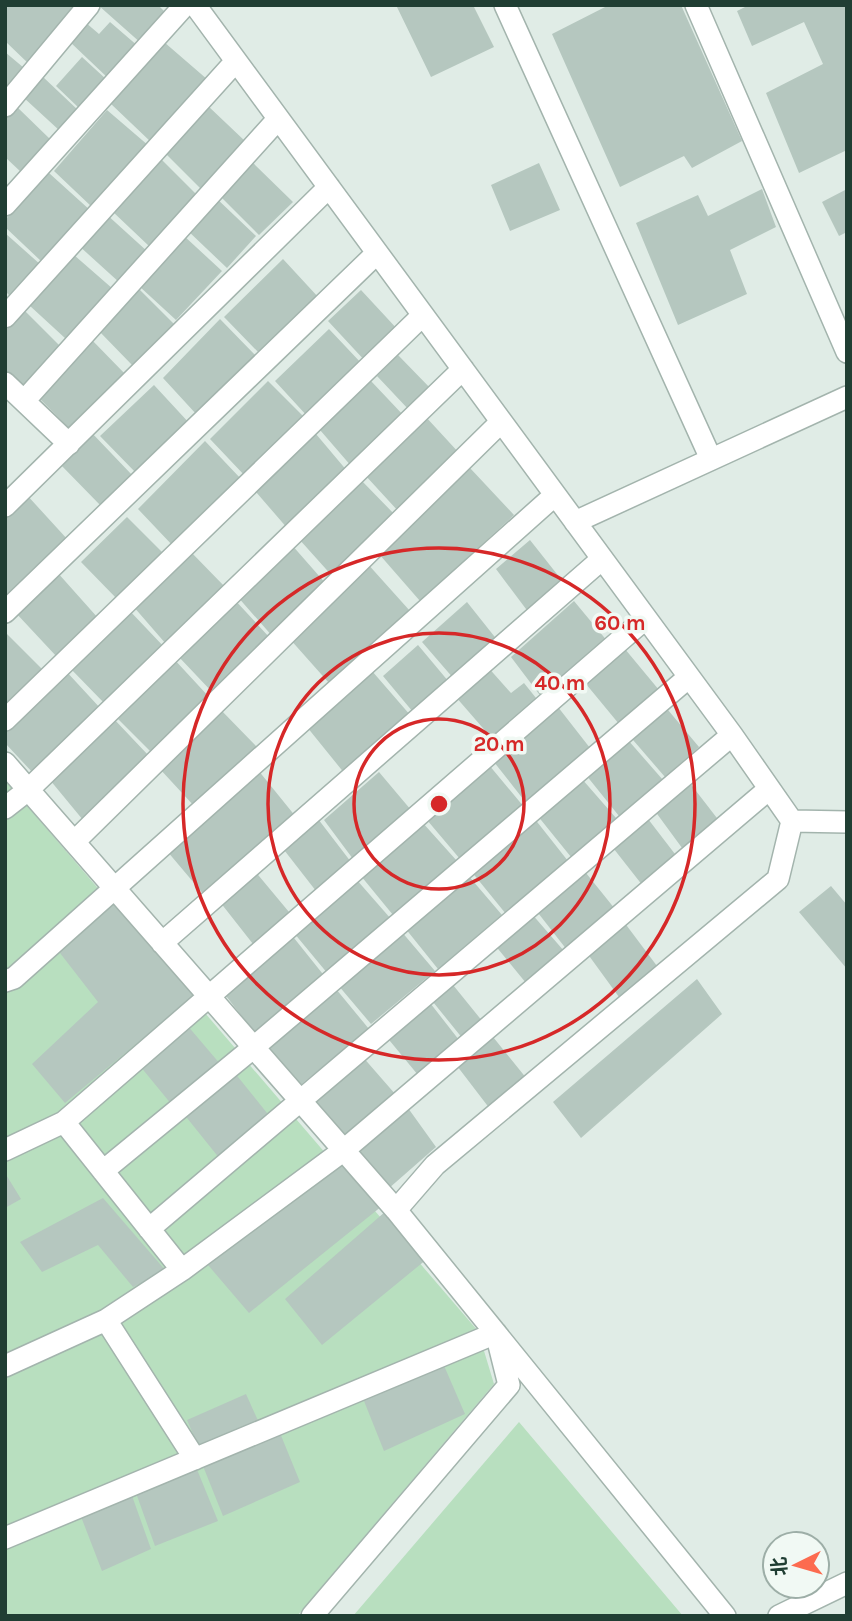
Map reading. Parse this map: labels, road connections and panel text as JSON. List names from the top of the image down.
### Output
{
  "north": "left",
  "rings": ["60 m", "40 m", "20 m"]
}
